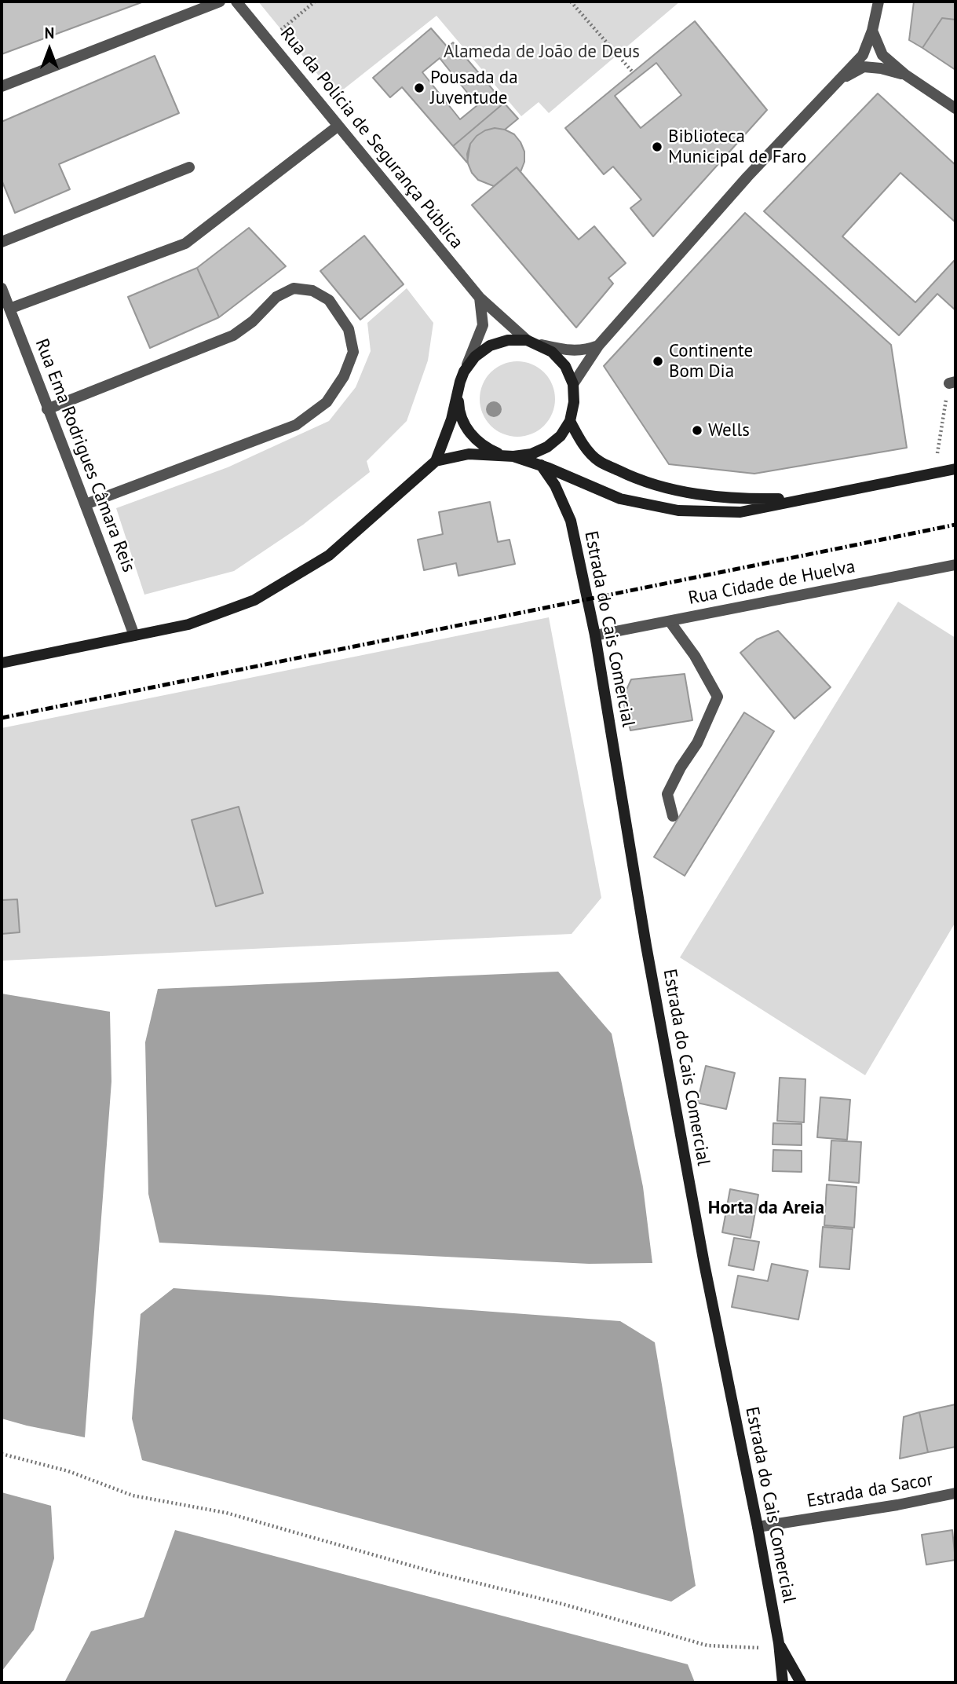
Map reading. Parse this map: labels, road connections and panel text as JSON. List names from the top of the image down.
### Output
{
  "streets": {
    "street": [
      "Rua da Polícia de Segurança Pública",
      "Rua Ema Rodrigues Câmara Reis",
      "Rua Cidade de Huelva",
      "Estrada do Cais Comercial",
      "Estrada da Sacor"
    ]
  },
  "crossings": [
    ["Rua Cidade de Huelva", "Estrada do Cais Comercial"],
    ["Estrada do Cais Comercial", "Estrada da Sacor"]
  ],
  "districts": ["Horta da Areia"],
  "parks": ["Alameda de João de Deus"],
  "places": [
    "Pousada da Juventude",
    "Biblioteca Municipal de Faro",
    "Continente Bom Dia",
    "Wells"
  ],
  "north": "top"
}
